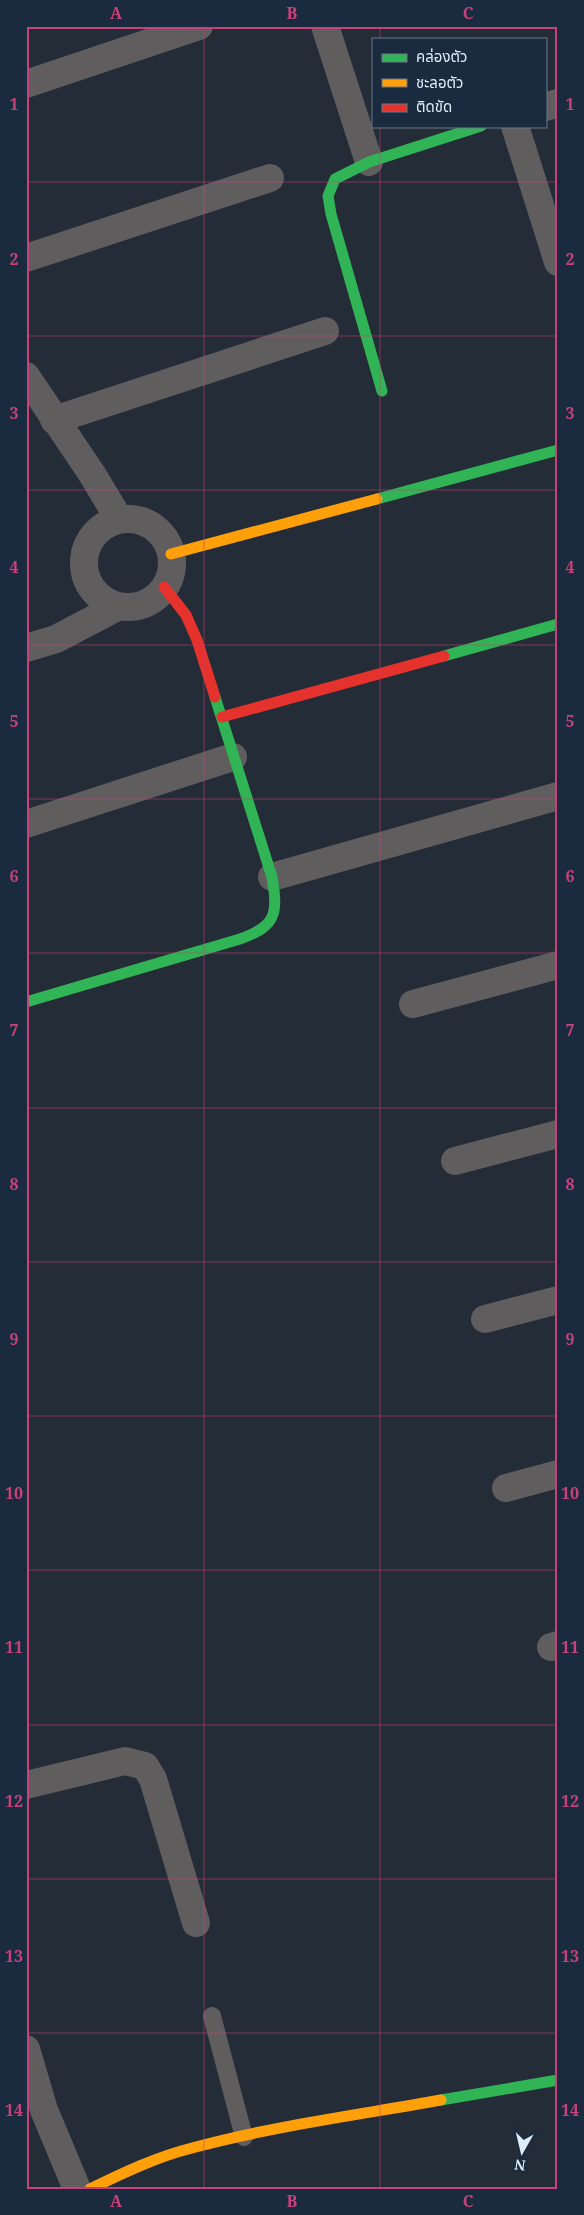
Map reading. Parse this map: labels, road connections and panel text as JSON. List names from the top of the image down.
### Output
{
  "legend": ["คล่องตัว", "ชะลอตัว", "ติดขัด"],
  "north": "bottom",
  "grid": {
    "columns": ["A", "B", "C"],
    "rows": [
      "1",
      "2",
      "3",
      "4",
      "5",
      "6",
      "7",
      "8",
      "9",
      "10",
      "11",
      "12",
      "13",
      "14"
    ]
  }
}
